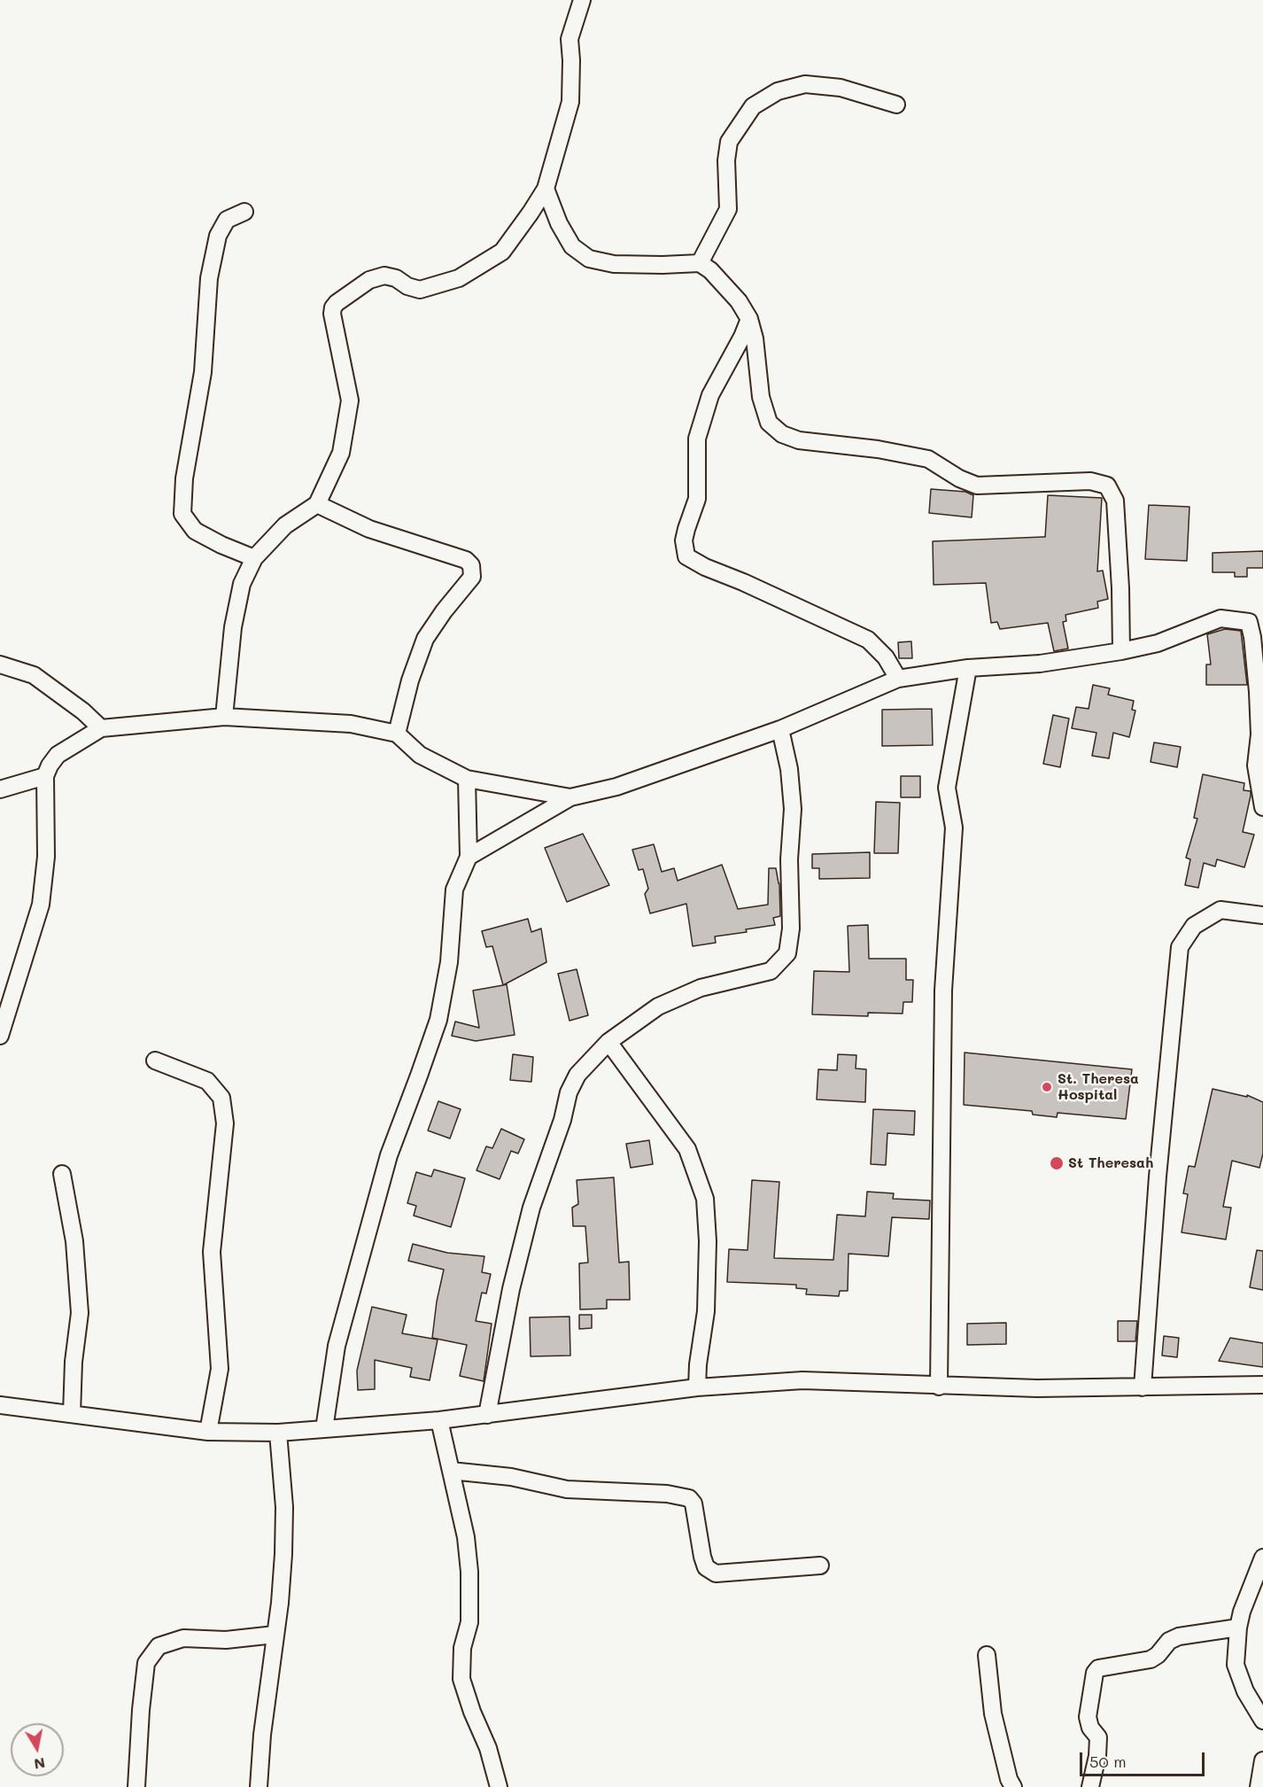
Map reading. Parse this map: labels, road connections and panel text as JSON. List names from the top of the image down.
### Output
{
  "places": ["St. Theresa Hospital", "St Theresah"],
  "scale_bar": "50 m",
  "north": "bottom"
}
